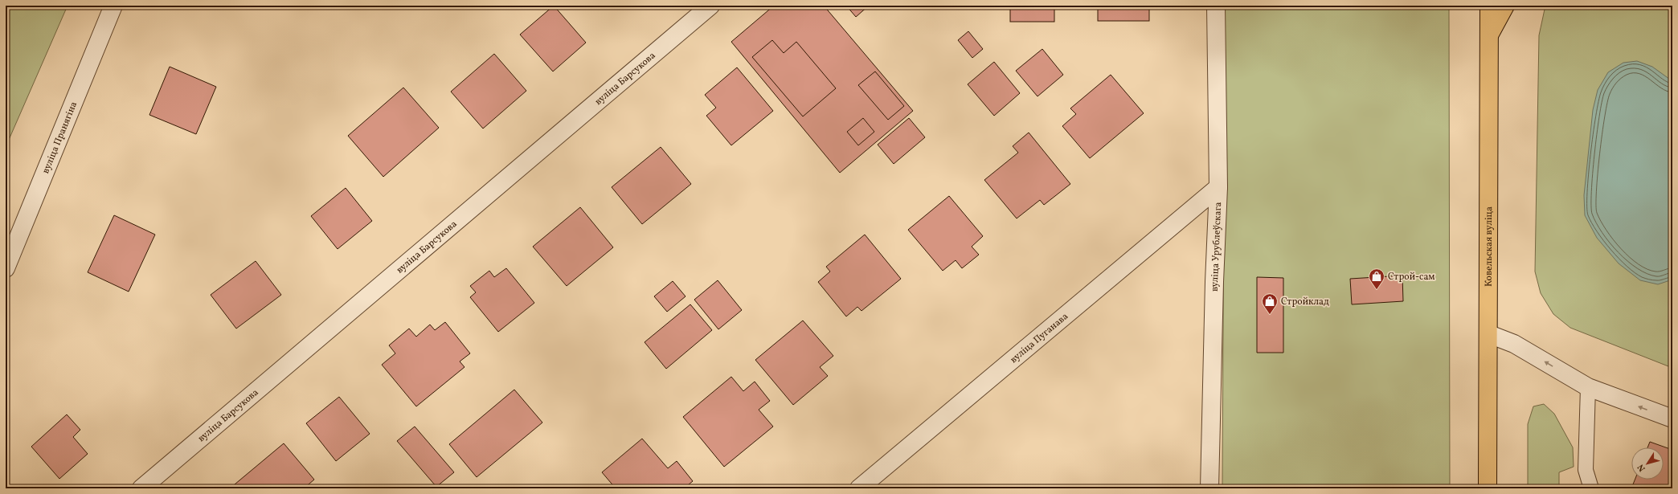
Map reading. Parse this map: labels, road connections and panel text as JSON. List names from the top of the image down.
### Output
{
  "streets": {
    "highway": ["Ковельская вуліца"],
    "street": [
      "вуліца Барсукова",
      "вуліца Пранягіна",
      "вуліца Урублеўскага",
      "вуліца Пуганава"
    ]
  },
  "crossings": [
    ["вуліца Урублеўскага", "вуліца Пуганава"]
  ],
  "places": {
    "shop": ["Строй-сам", "Стройклад"]
  },
  "north": "bottom left"
}
